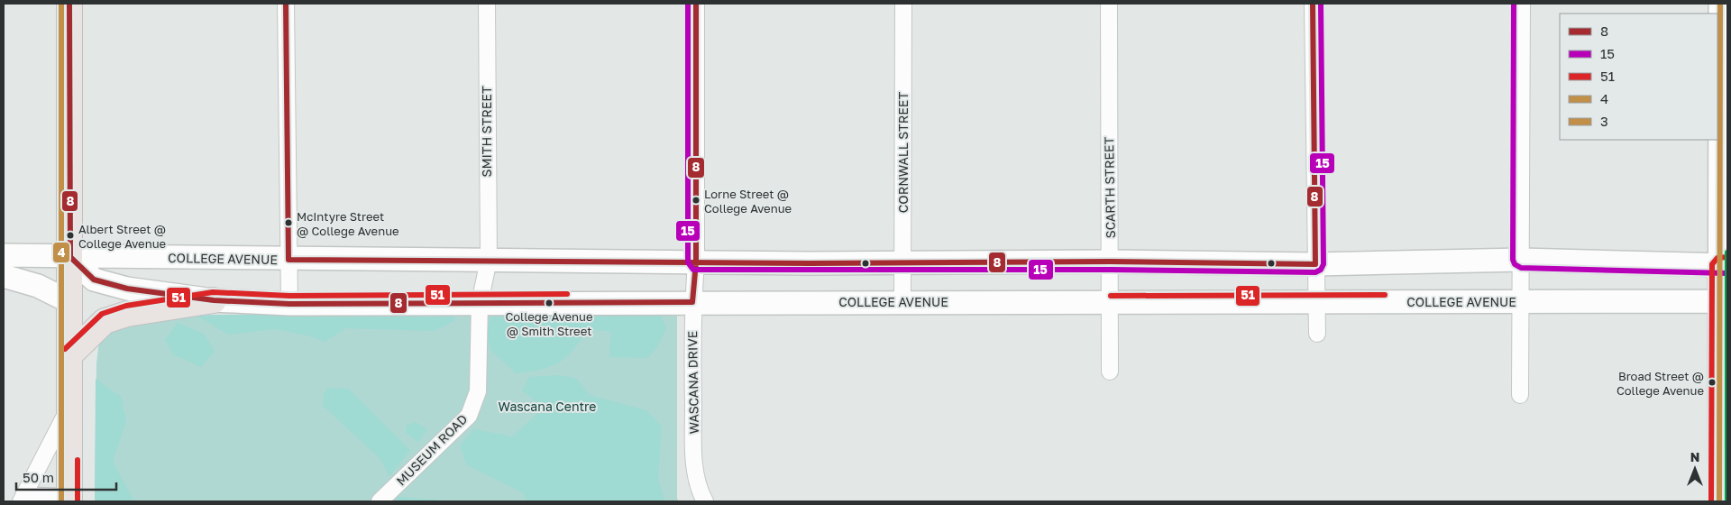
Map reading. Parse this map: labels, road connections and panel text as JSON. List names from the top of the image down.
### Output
{
  "streets": {
    "main road": ["COLLEGE AVENUE"],
    "street": [
      "SMITH STREET",
      "CORNWALL STREET",
      "SCARTH STREET",
      "WASCANA DRIVE",
      "MUSEUM ROAD"
    ]
  },
  "crossings": [
    ["SMITH STREET", "COLLEGE AVENUE"],
    ["SMITH STREET", "MUSEUM ROAD"],
    ["CORNWALL STREET", "COLLEGE AVENUE"],
    ["SCARTH STREET", "COLLEGE AVENUE"],
    ["COLLEGE AVENUE", "WASCANA DRIVE"],
    ["COLLEGE AVENUE", "MUSEUM ROAD"]
  ],
  "parks": ["Wascana Centre"],
  "places": [
    "Lorne Street @ College Avenue",
    "McIntyre Street @ College Avenue",
    "Albert Street @ College Avenue",
    "College Avenue @ Smith Street",
    "Broad Street @ College Avenue"
  ],
  "lines": [
    "transit line 8",
    "transit line 15",
    "transit line 4",
    "transit line 3",
    "transit line 51"
  ],
  "legend": [
    "8",
    "15",
    "51",
    "4",
    "3"
  ],
  "scale_bar": "50 m",
  "north": "top"
}
